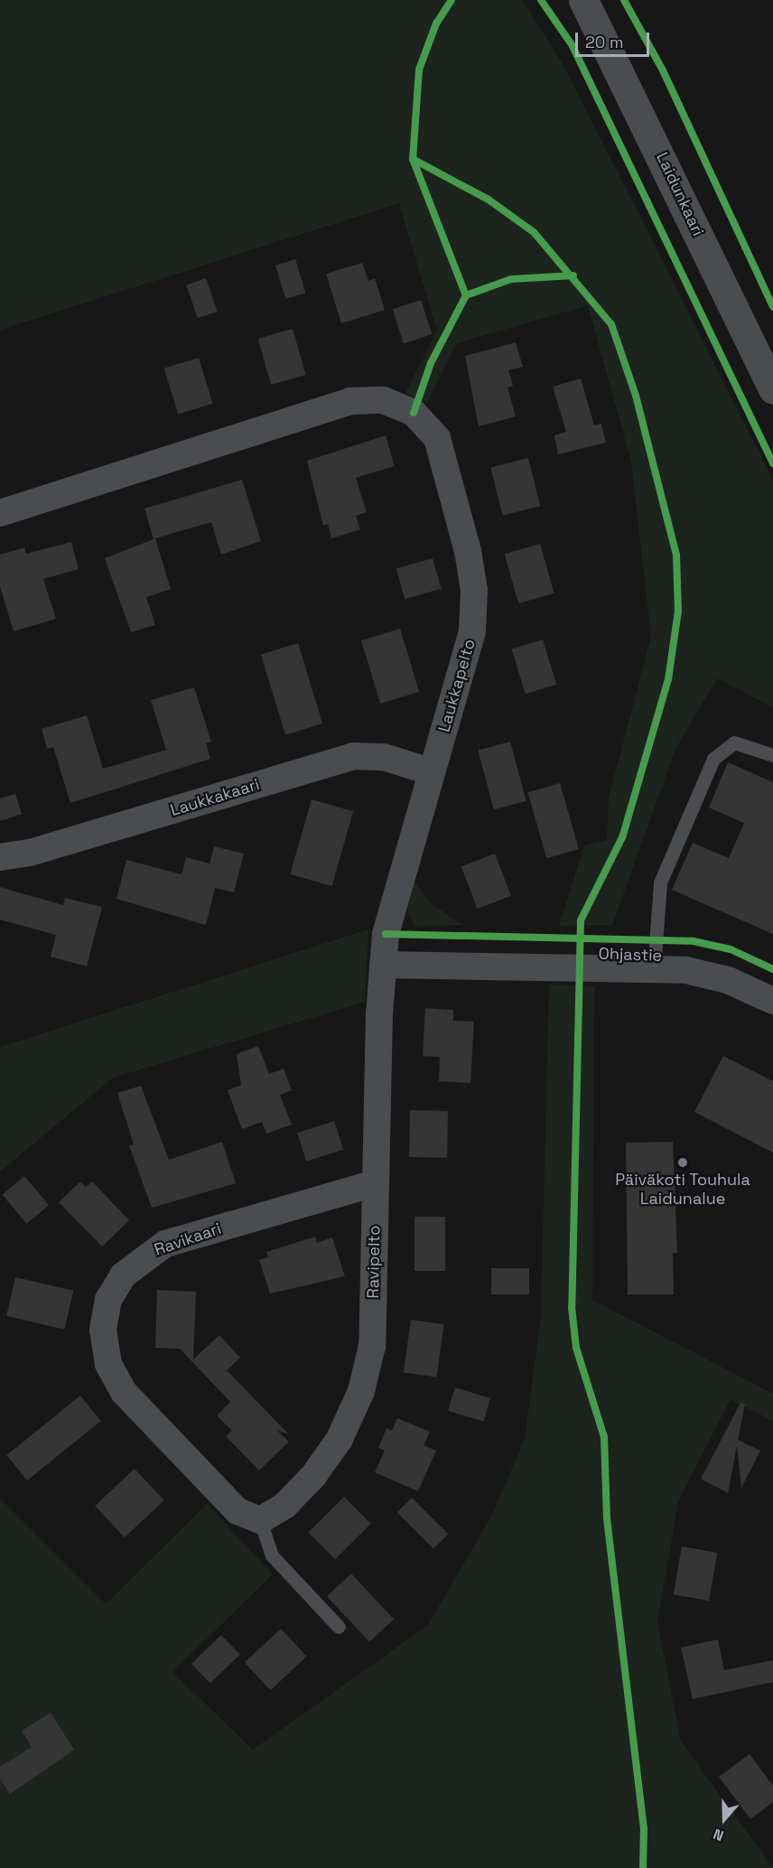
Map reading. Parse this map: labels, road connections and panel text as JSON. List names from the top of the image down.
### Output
{
  "streets": {
    "street": [
      "Laidunkaari",
      "Laukkapelto",
      "Laukkakaari",
      "Ohjastie",
      "Ravikaari",
      "Ravipelto"
    ]
  },
  "crossings": [
    ["Laukkapelto", "Laukkakaari"],
    ["Laukkapelto", "Ohjastie"],
    ["Laukkapelto", "Ravipelto"],
    ["Ohjastie", "Ravipelto"],
    ["Ravikaari", "Ravipelto"]
  ],
  "places": ["Päiväkoti Touhula Laidunalue"],
  "scale_bar": "20 m",
  "north": "bottom"
}
